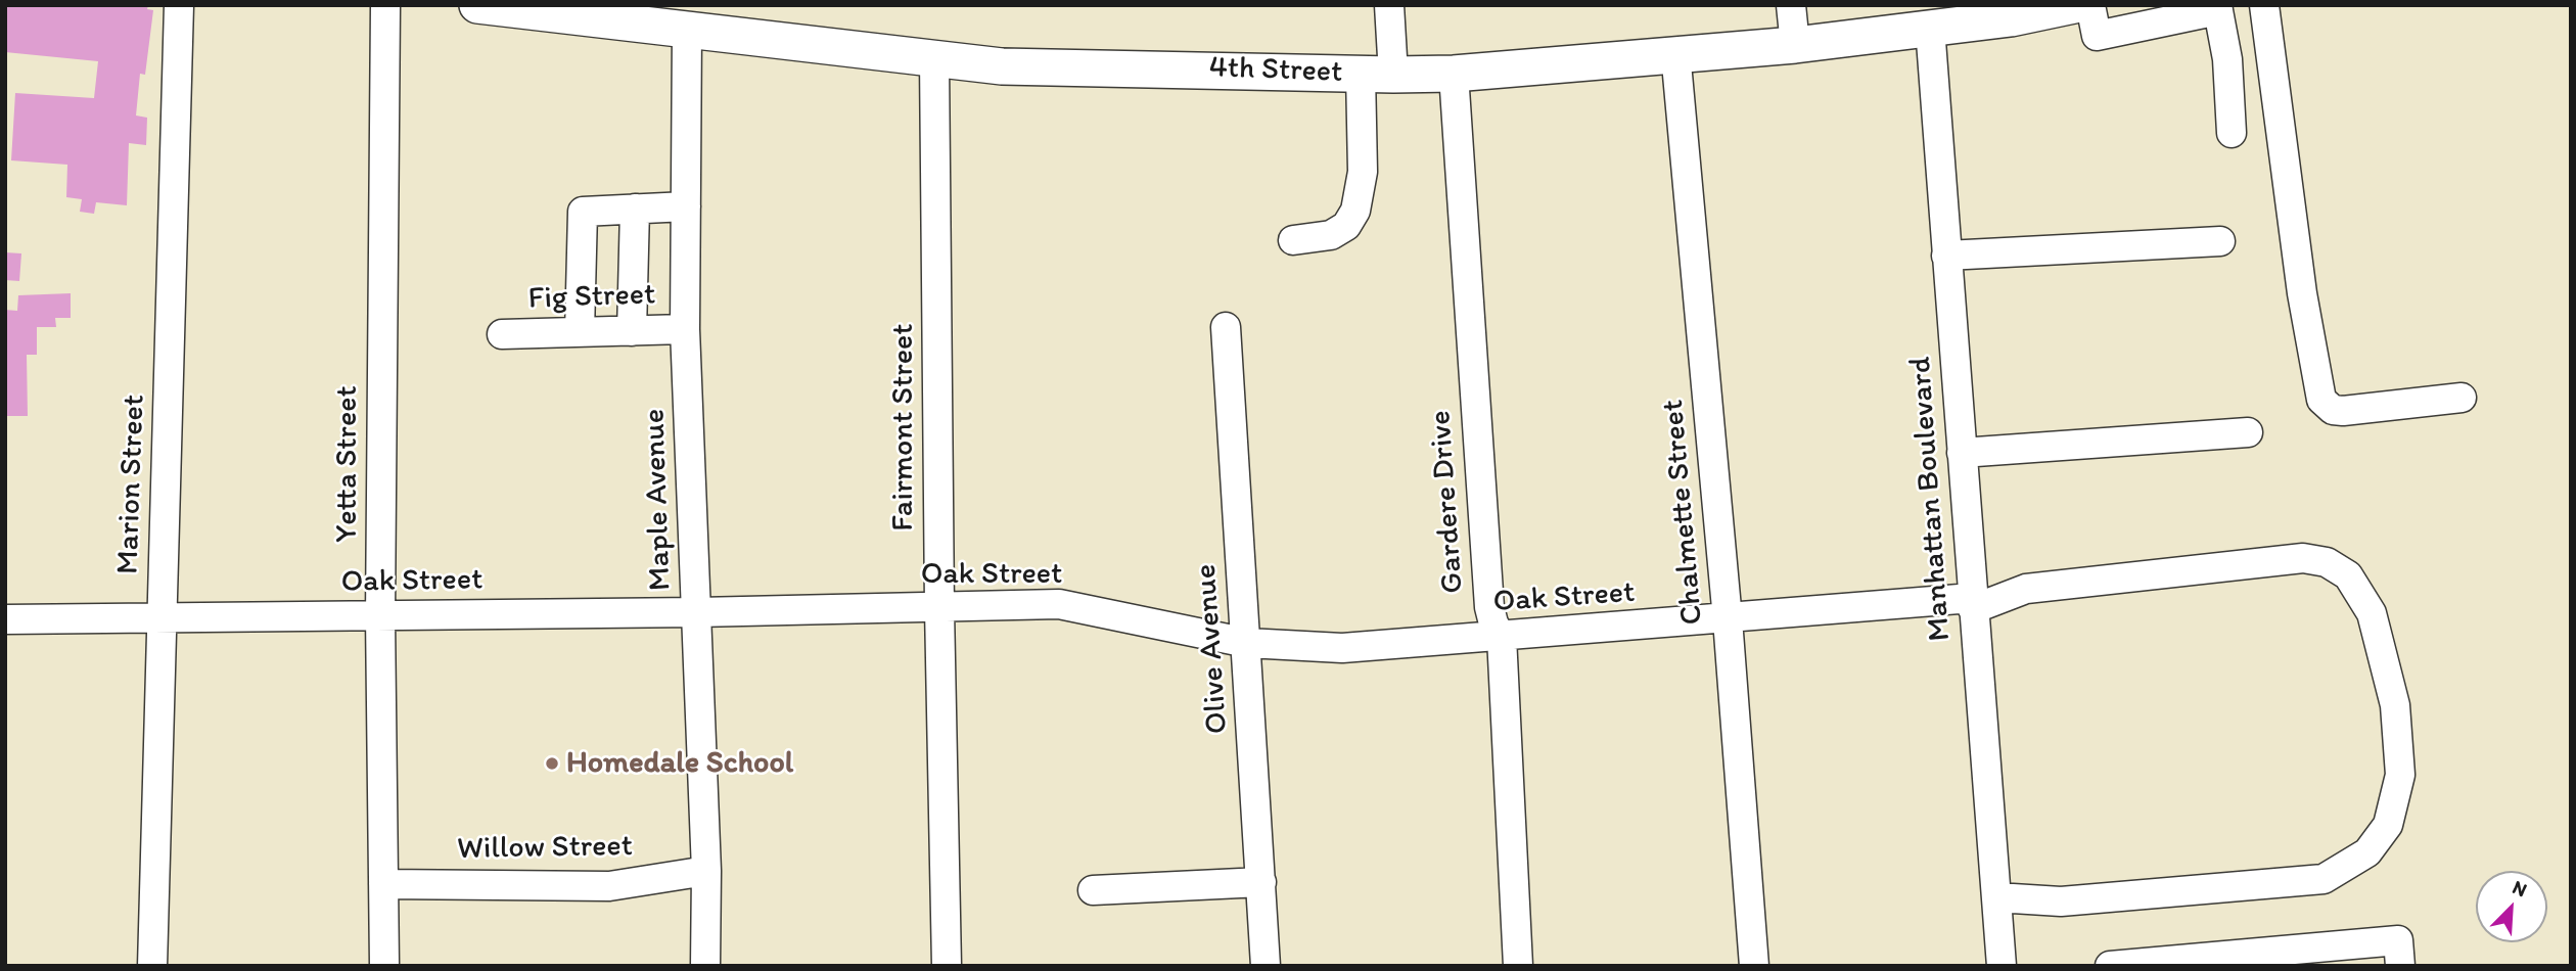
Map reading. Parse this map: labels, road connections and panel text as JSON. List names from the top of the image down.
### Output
{
  "streets": {
    "main road": ["4th Street"],
    "street": [
      "Fig Street",
      "Fairmont Street",
      "Yetta Street",
      "Marion Street",
      "Manhattan Boulevard",
      "Maple Avenue",
      "Gardere Drive",
      "Chalmette Street",
      "Oak Street",
      "Olive Avenue",
      "Willow Street"
    ]
  },
  "crossings": [
    ["4th Street", "Fairmont Street"],
    ["4th Street", "Manhattan Boulevard"],
    ["4th Street", "Maple Avenue"],
    ["4th Street", "Gardere Drive"],
    ["4th Street", "Chalmette Street"],
    ["Fig Street", "Maple Avenue"],
    ["Fairmont Street", "Oak Street"],
    ["Yetta Street", "Oak Street"],
    ["Yetta Street", "Willow Street"],
    ["Marion Street", "Oak Street"],
    ["Manhattan Boulevard", "Oak Street"],
    ["Maple Avenue", "Oak Street"],
    ["Maple Avenue", "Willow Street"],
    ["Gardere Drive", "Oak Street"],
    ["Chalmette Street", "Oak Street"],
    ["Oak Street", "Olive Avenue"]
  ],
  "places": ["Homedale School"],
  "north": "top right"
}
